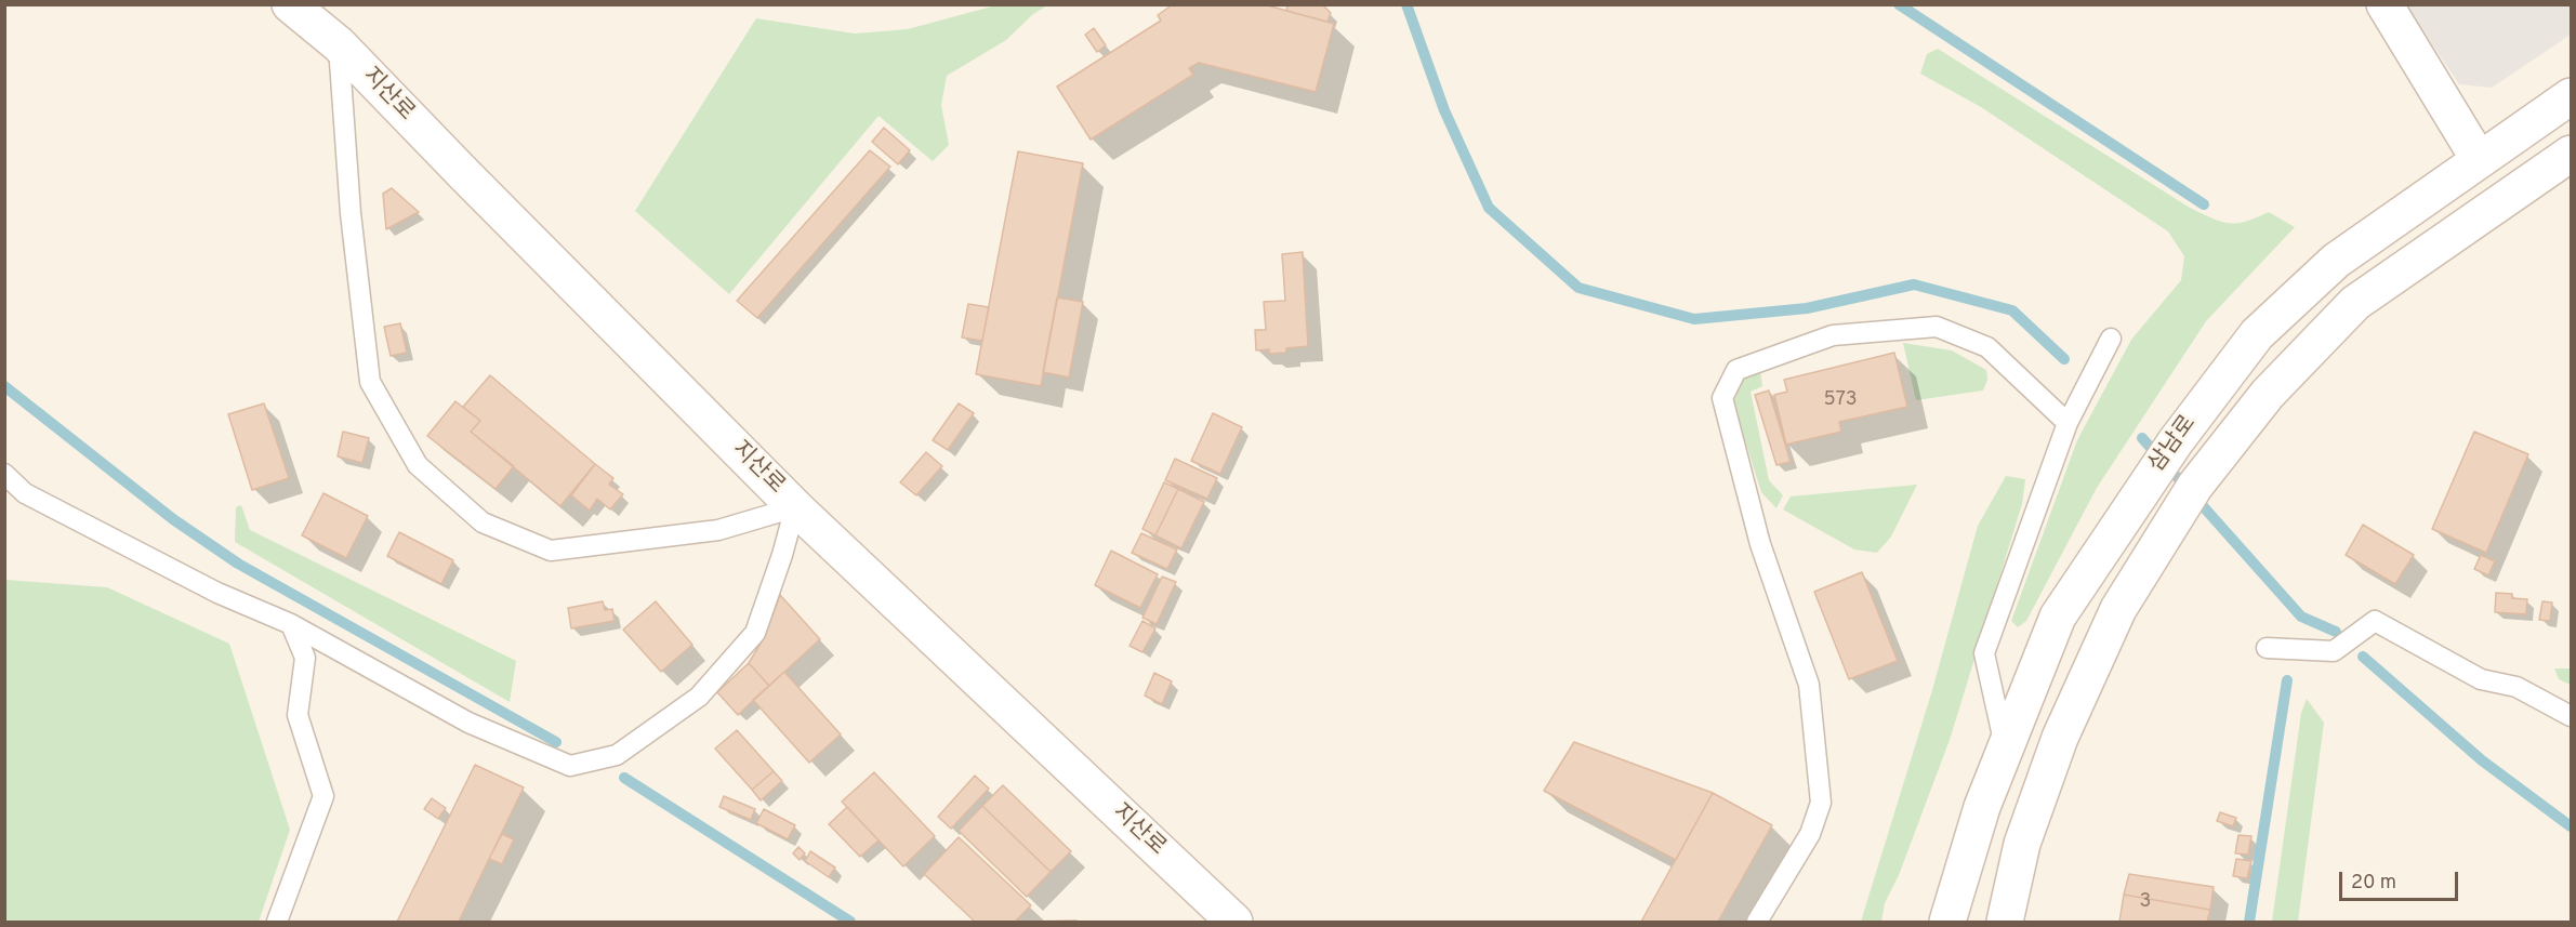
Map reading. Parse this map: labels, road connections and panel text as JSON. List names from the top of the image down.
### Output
{
  "streets": {
    "main road": ["지산로", "삼남로"]
  },
  "house_numbers": ["573", "3"],
  "scale_bar": "20 m"
}
